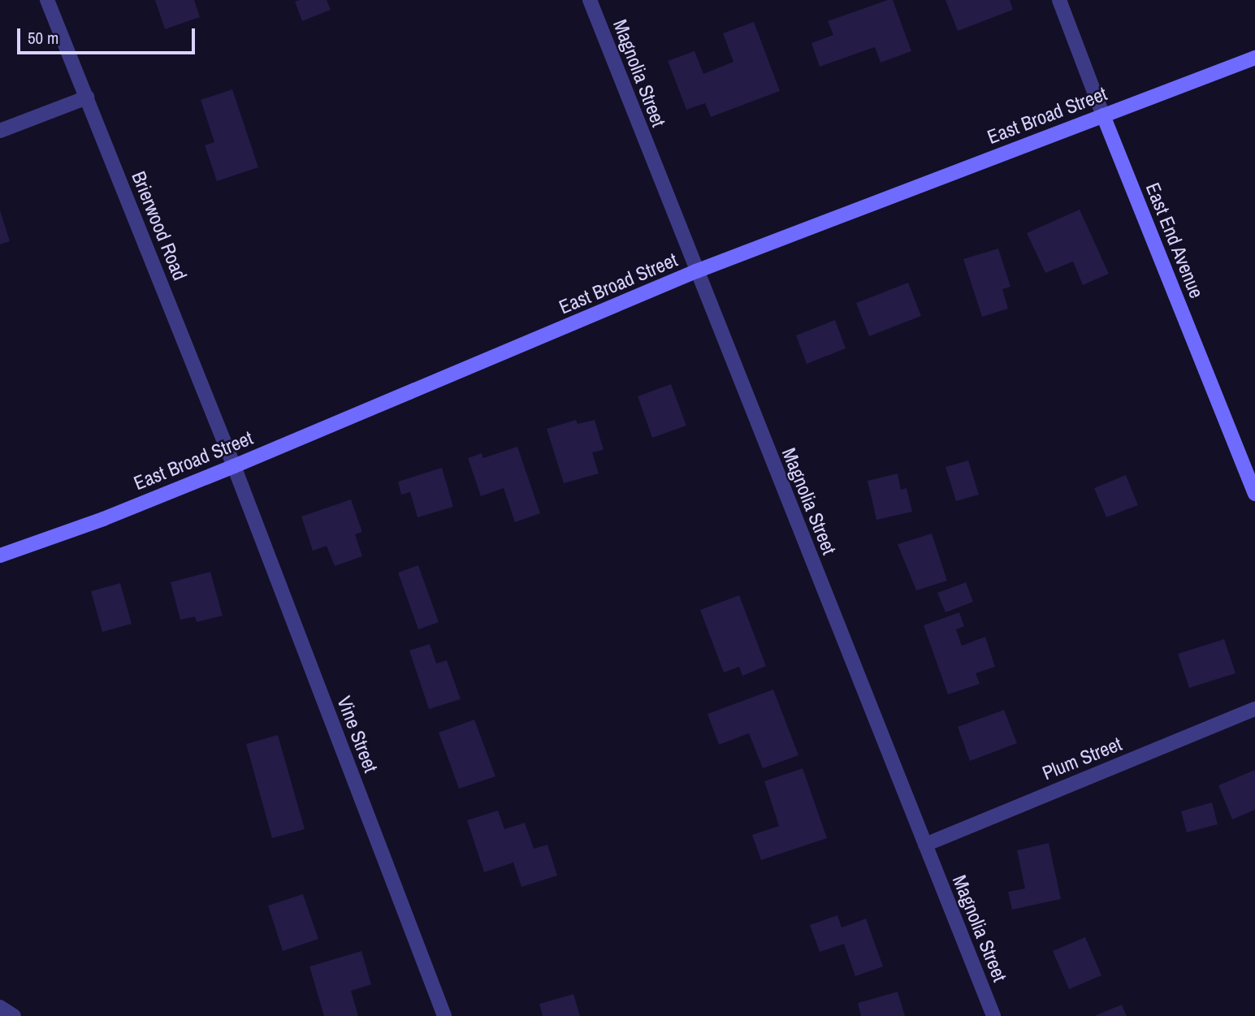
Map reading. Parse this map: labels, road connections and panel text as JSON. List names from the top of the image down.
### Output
{
  "streets": {
    "main road": ["East Broad Street", "East End Avenue"],
    "street": [
      "Magnolia Street",
      "Brierwood Road",
      "Vine Street",
      "Plum Street"
    ]
  },
  "crossings": [
    ["Magnolia Street", "East Broad Street"],
    ["Magnolia Street", "Plum Street"],
    ["East Broad Street", "Brierwood Road"],
    ["East Broad Street", "East End Avenue"],
    ["East Broad Street", "Vine Street"],
    ["Brierwood Road", "Vine Street"]
  ],
  "scale_bar": "50 m"
}
